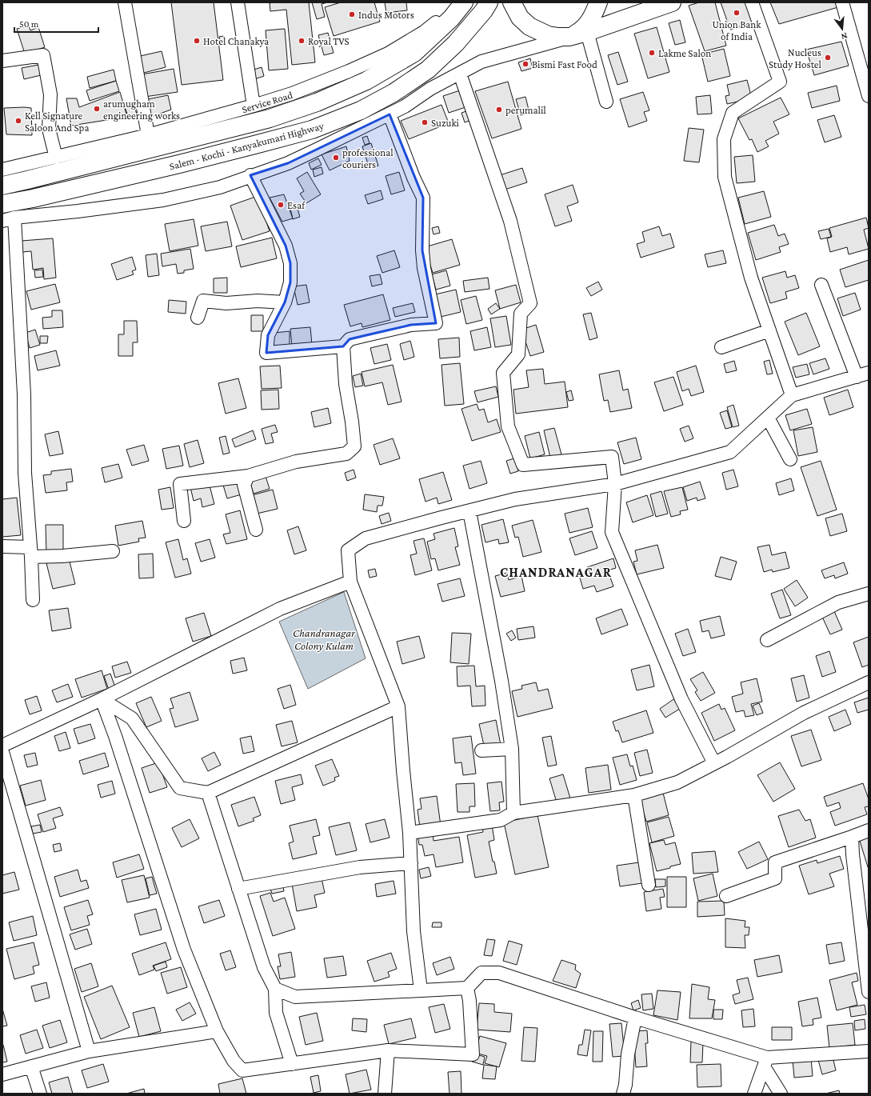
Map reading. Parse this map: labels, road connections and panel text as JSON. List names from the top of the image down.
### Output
{
  "streets": {
    "highway": ["Salem - Kochi - Kanyakumari Highway"],
    "street": ["Service Road"]
  },
  "districts": ["CHANDRANAGAR"],
  "water": ["Chandranagar Colony Kulam"],
  "places": [
    "Union Bank of India",
    "Indus Motors",
    "Hotel Chanakya",
    "Royal TVS",
    "Lakme Salon",
    "Nucleus Study Hostel",
    "Bismi Fast Food",
    "arumugham engineering works",
    "perumalil",
    "Kell Signature Saloon And Spa",
    "Suzuki",
    "professional couriers",
    "Esaf"
  ],
  "scale_bar": "50 m",
  "north": "bottom"
}
